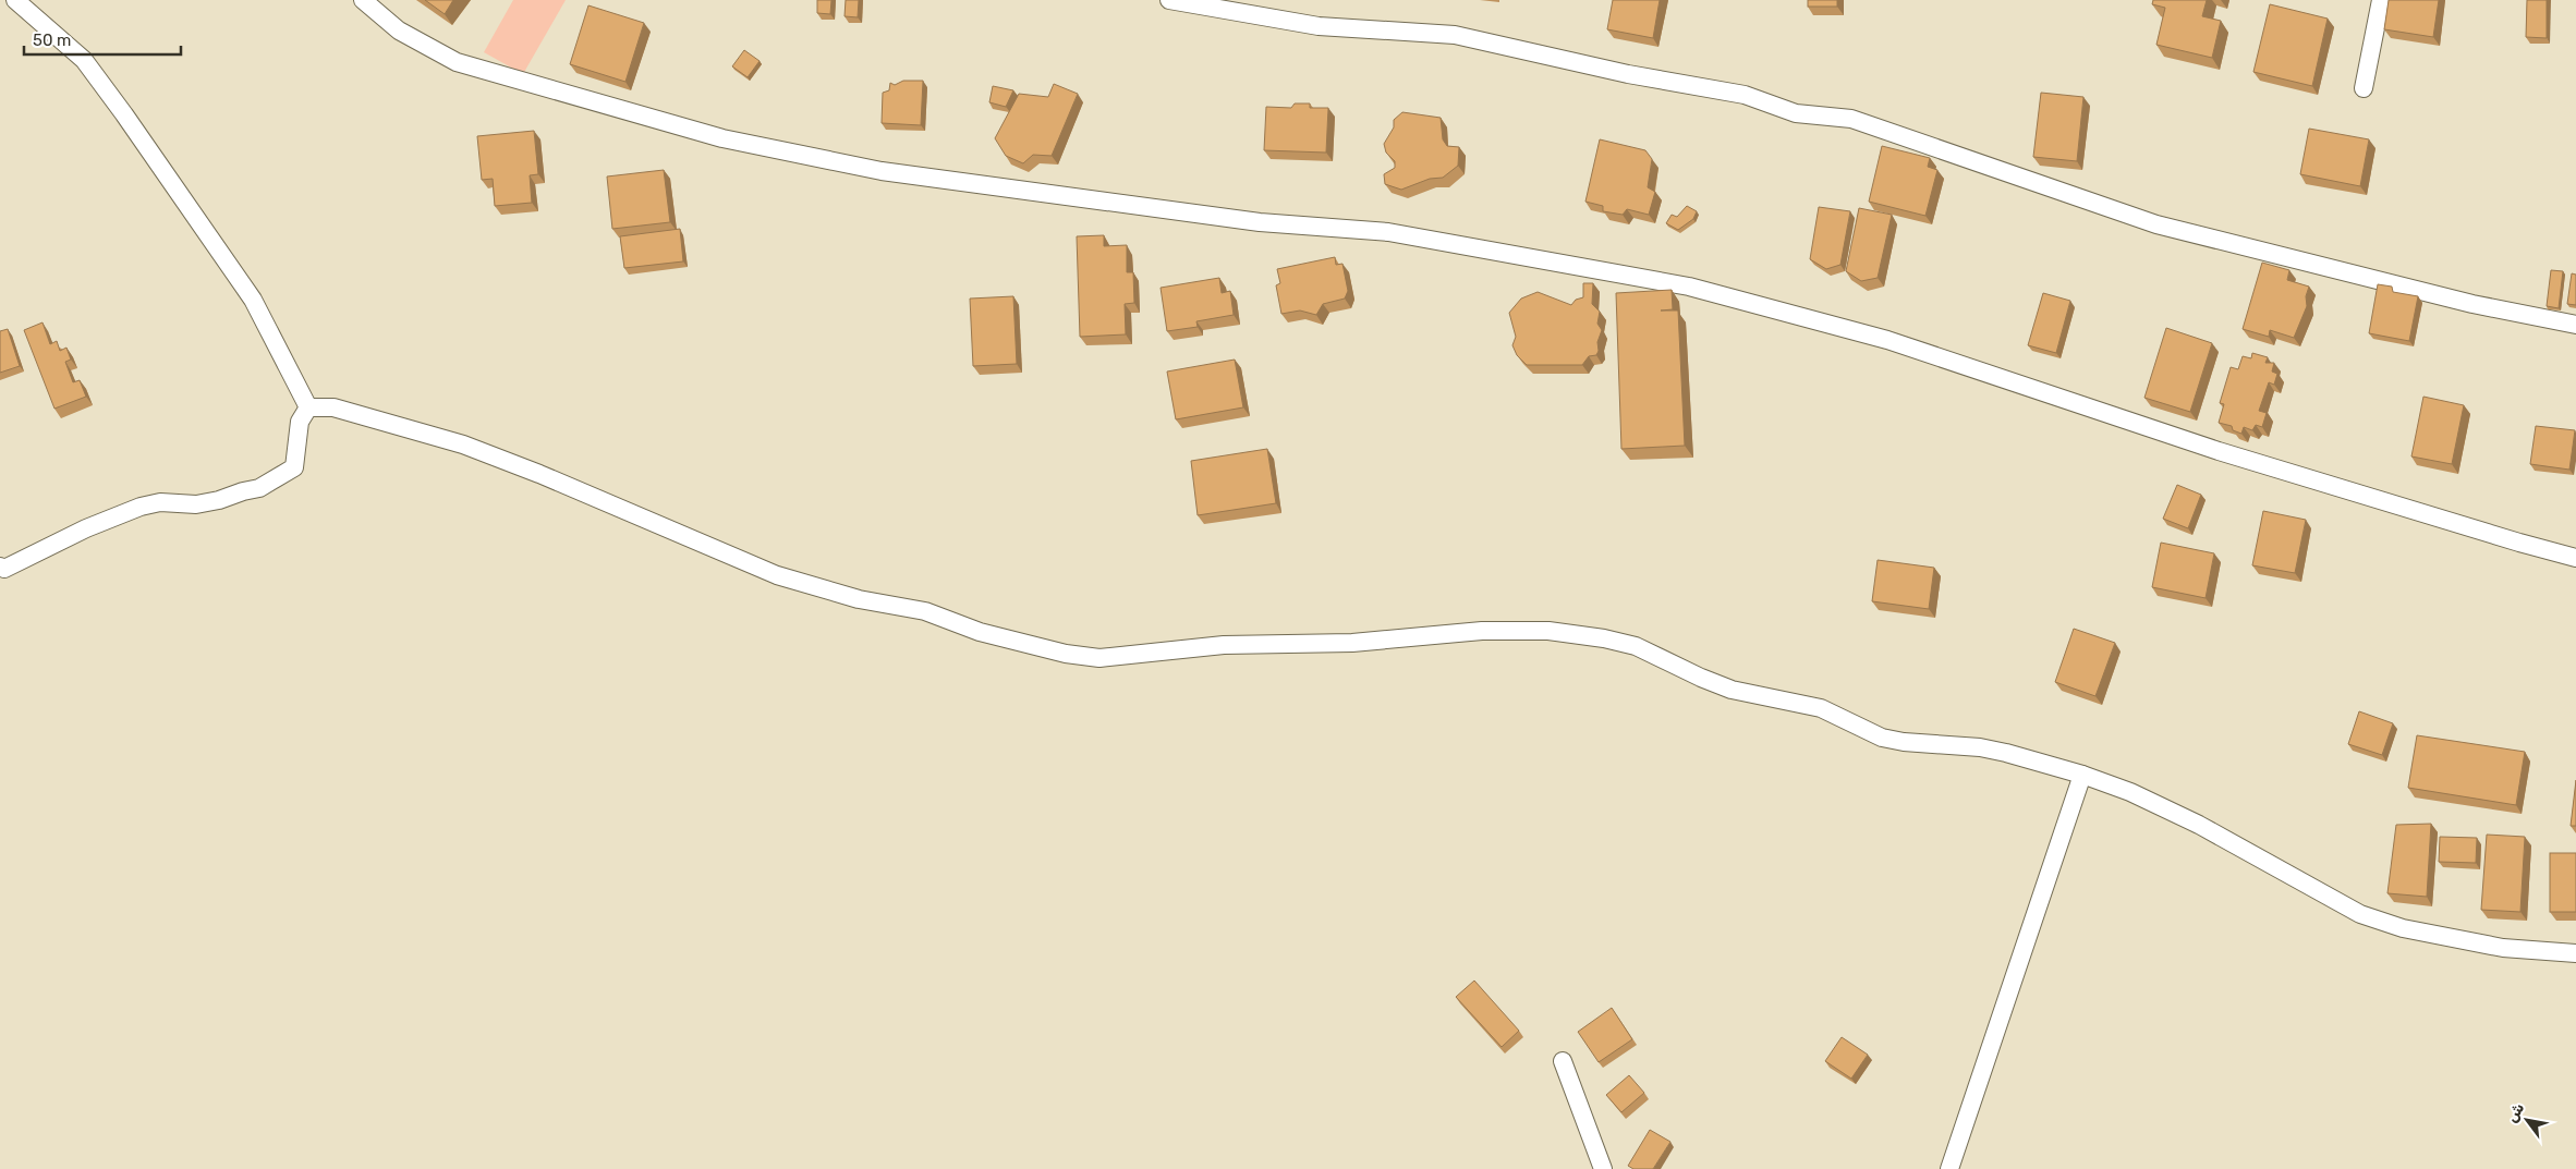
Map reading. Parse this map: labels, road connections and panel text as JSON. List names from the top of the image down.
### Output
{
  "scale_bar": "50 m",
  "north": "top left"
}
